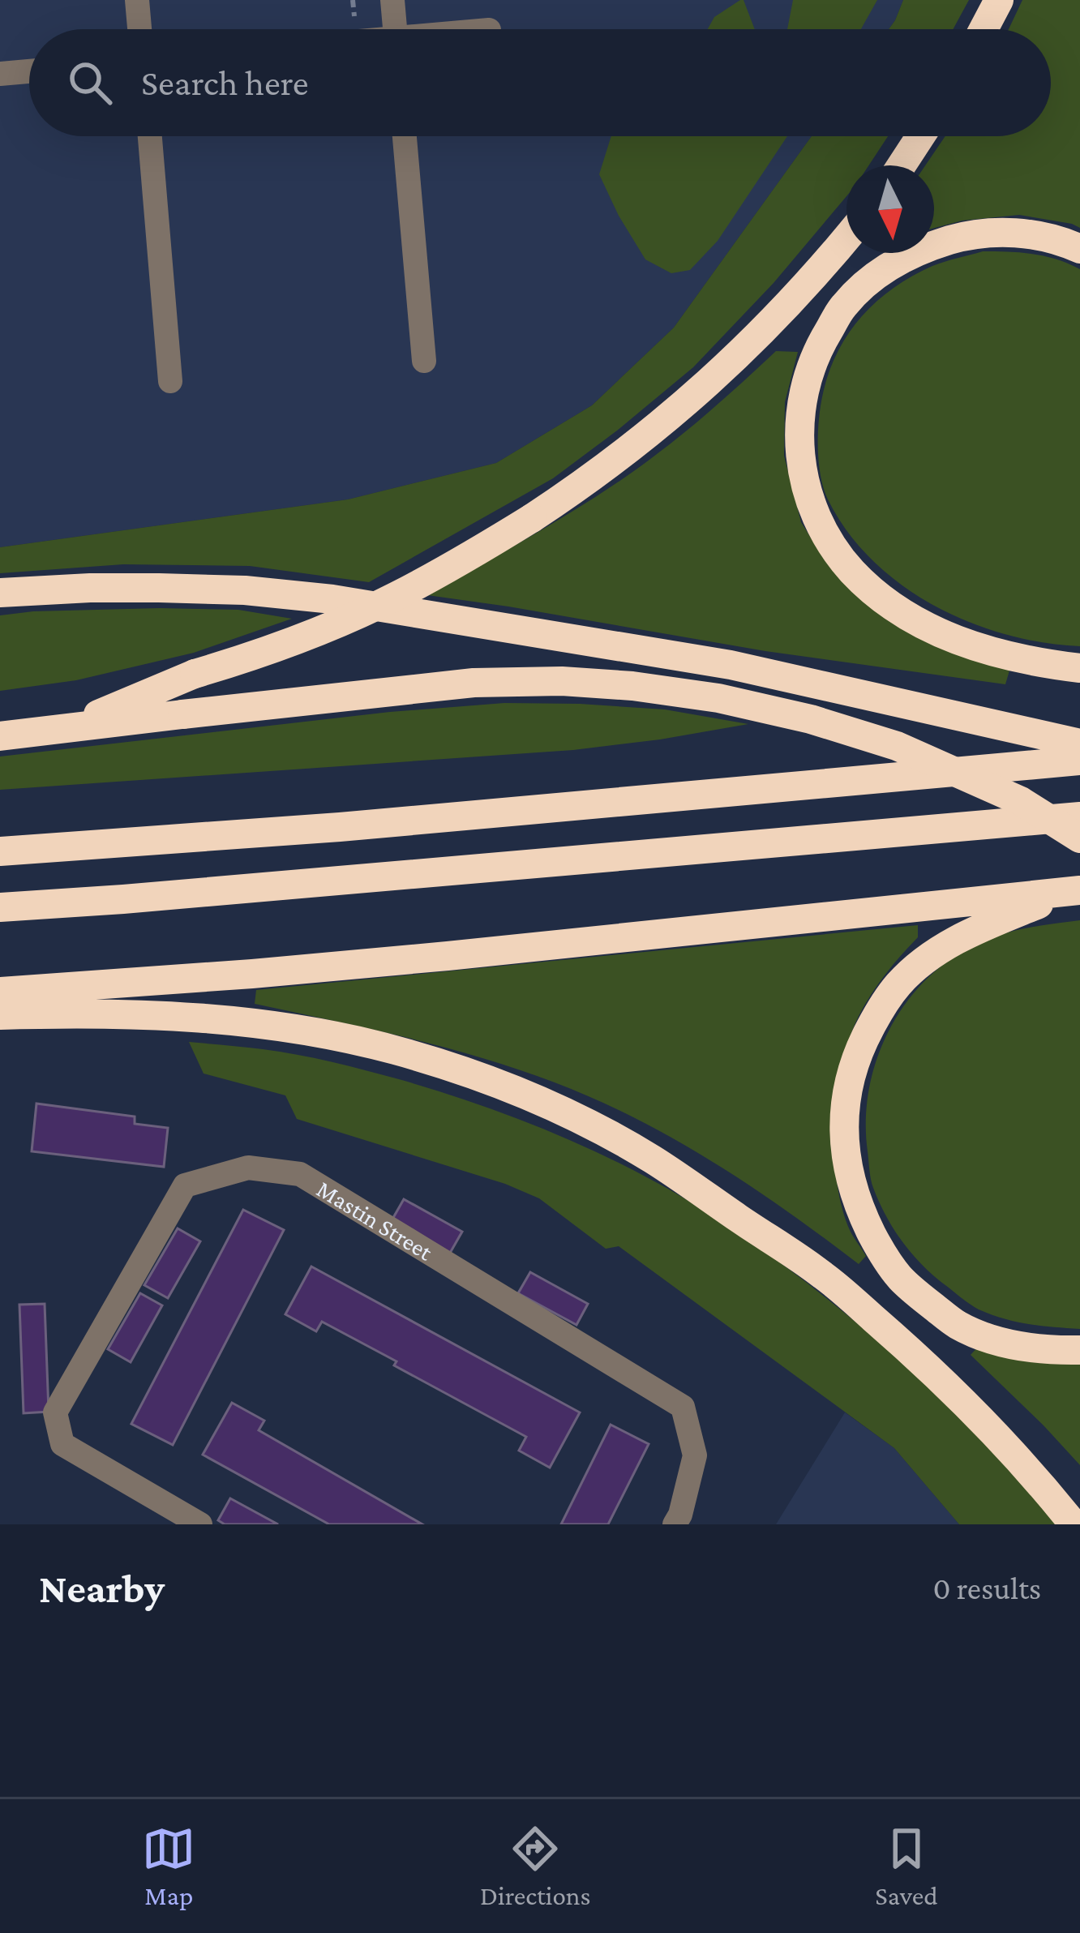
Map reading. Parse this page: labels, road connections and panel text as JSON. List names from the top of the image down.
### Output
{
  "streets": {
    "street": ["Mastin Street"]
  },
  "north": "bottom",
  "page": {
    "search": "Search here",
    "heading": ["Nearby", "0 results"],
    "nav": ["Map", "Directions", "Saved"]
  }
}
